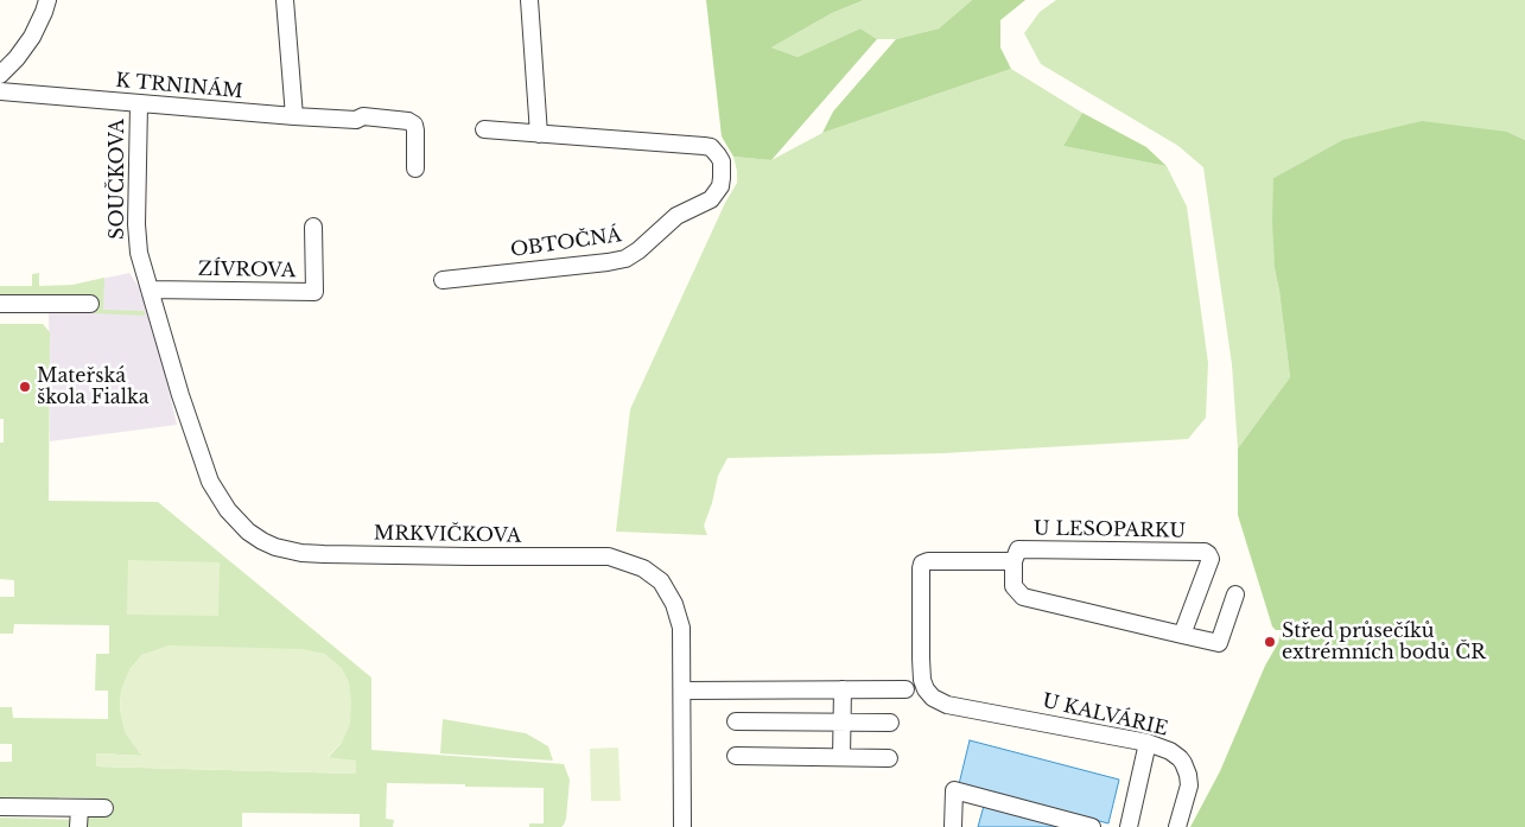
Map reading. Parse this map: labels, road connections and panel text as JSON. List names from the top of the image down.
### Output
{
  "streets": {
    "street": [
      "K TRNINÁM",
      "SOUČKOVA",
      "OBTOČNÁ",
      "ZÍVROVA",
      "U LESOPARKU",
      "MRKVIČKOVA",
      "U KALVÁRIE"
    ]
  },
  "crossings": [
    ["K TRNINÁM", "SOUČKOVA"],
    ["SOUČKOVA", "ZÍVROVA"],
    ["SOUČKOVA", "MRKVIČKOVA"],
    ["ZÍVROVA", "MRKVIČKOVA"],
    ["U LESOPARKU", "U KALVÁRIE"]
  ],
  "places": ["Mateřská škola Fialka", "Střed průsečíků extrémních bodů ČR"]
}
